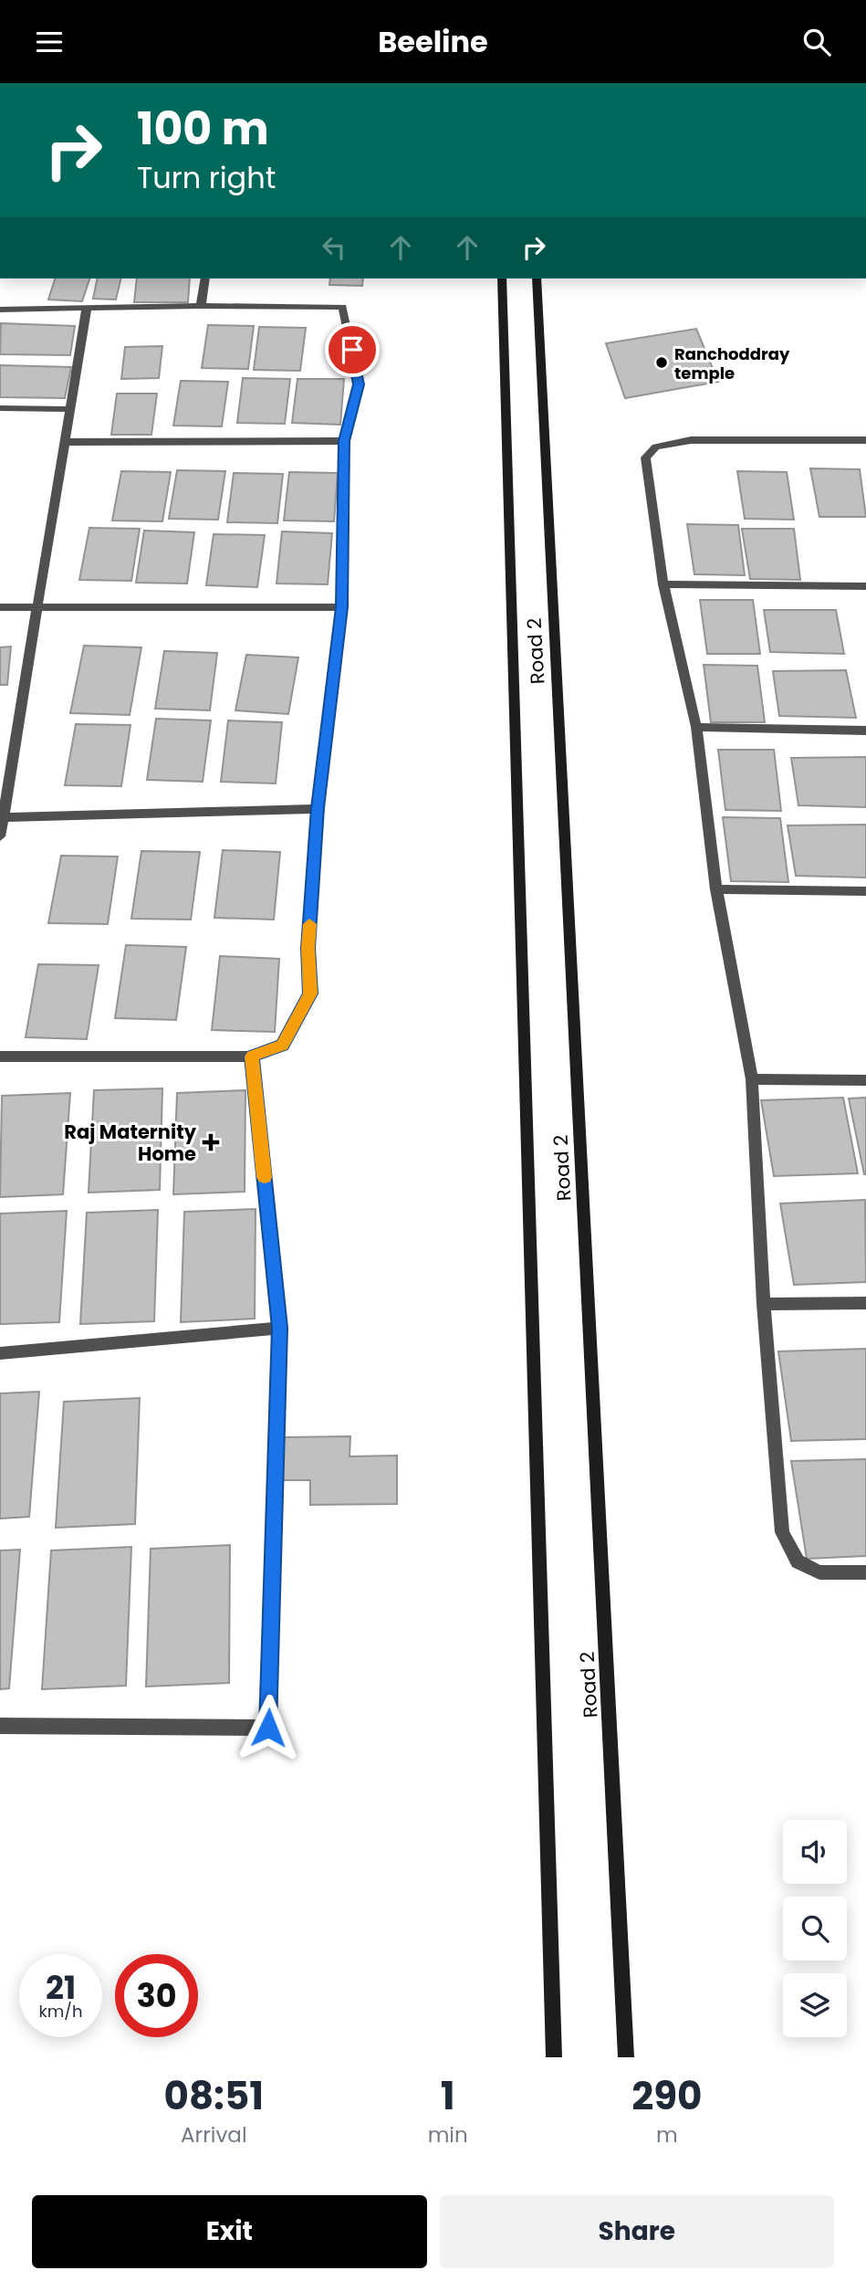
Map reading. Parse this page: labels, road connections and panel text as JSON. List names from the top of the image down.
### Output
{
  "streets": {
    "street": ["Road 2"]
  },
  "places": {
    "other": ["Ranchoddray temple"],
    "health": ["Raj Maternity Home"]
  },
  "page": {
    "header": "Beeline",
    "turn": ["100 m", "Turn right"],
    "speed": "21 km/h",
    "limit": "30",
    "eta": [
      "08:51",
      "Arrival",
      "1",
      "min",
      "290",
      "m"
    ],
    "buttons": ["Exit", "Share"]
  }
}
